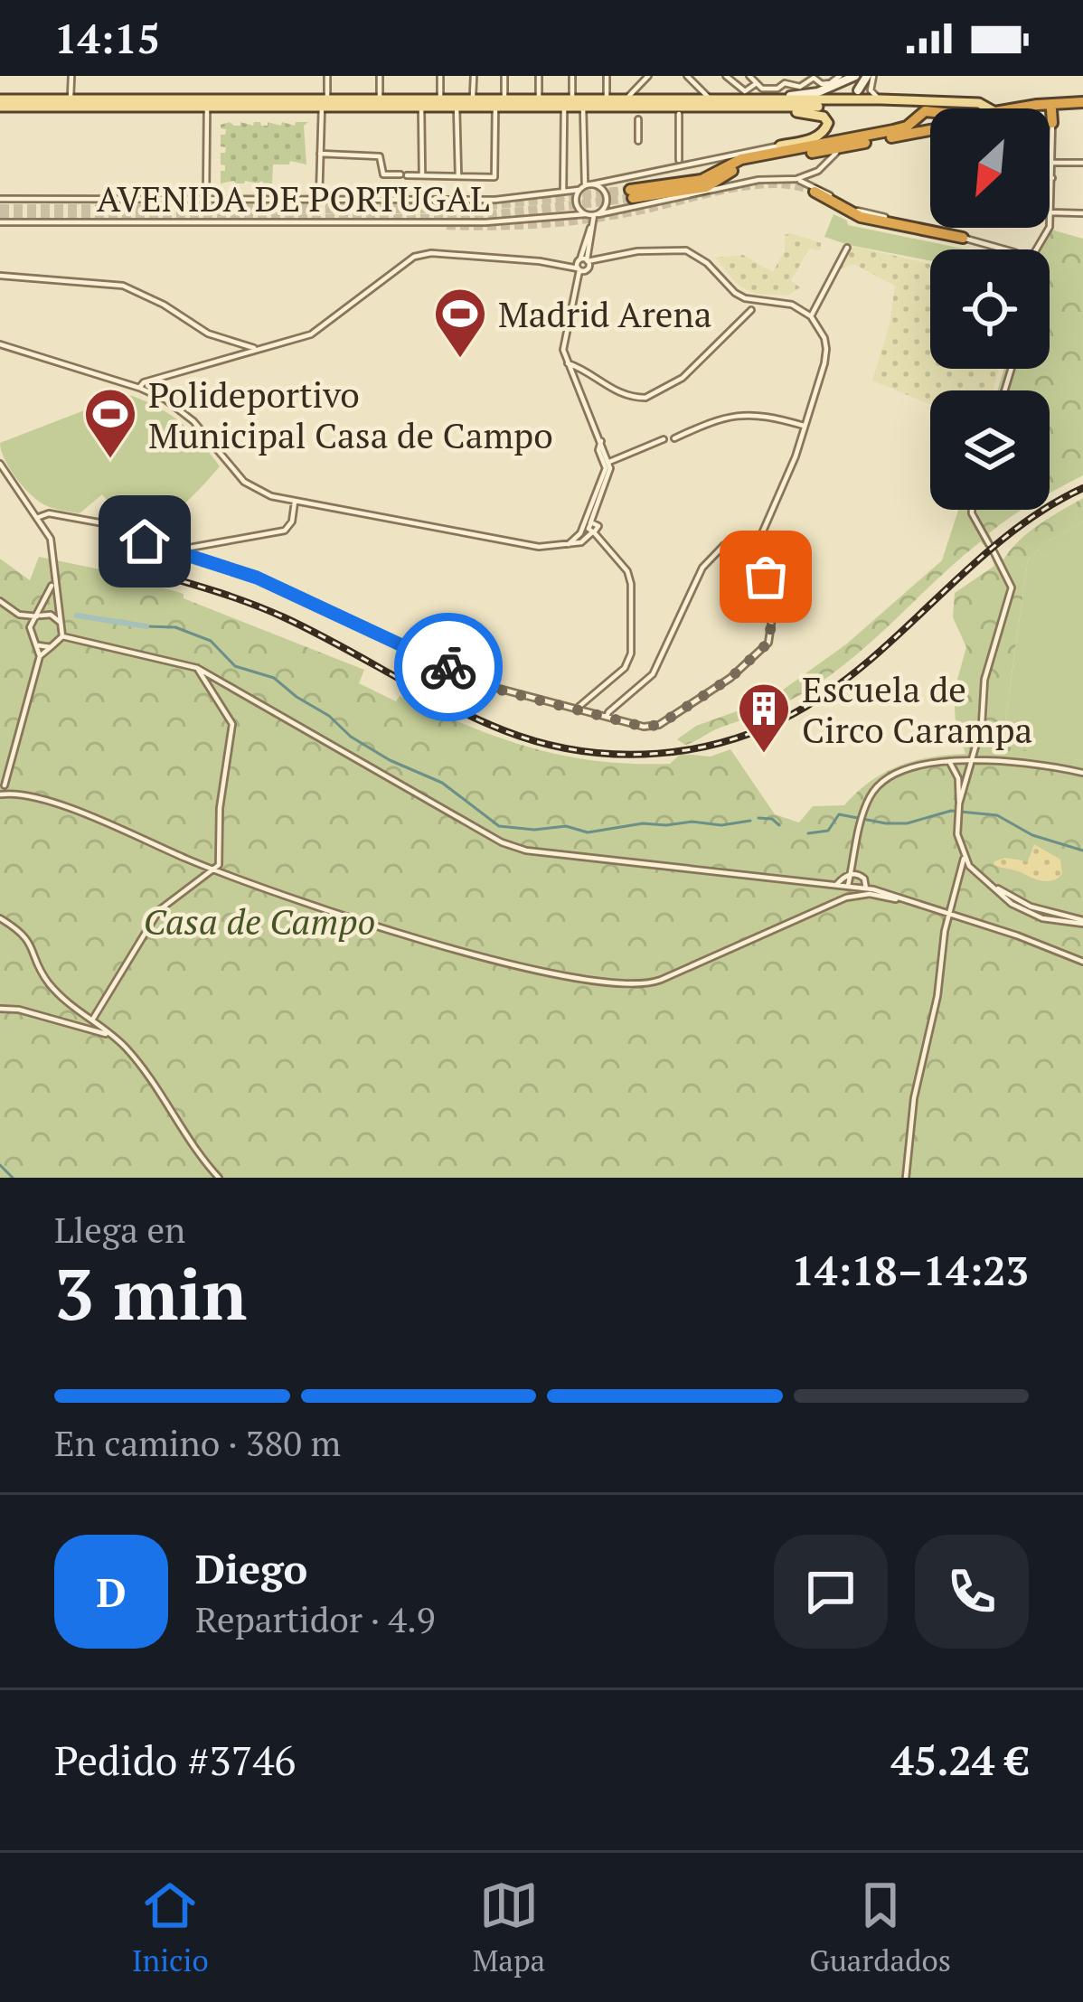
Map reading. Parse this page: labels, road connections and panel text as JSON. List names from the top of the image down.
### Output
{
  "streets": {
    "street": ["AVENIDA DE PORTUGAL"]
  },
  "parks": ["Casa de Campo"],
  "places": {
    "sports": ["Madrid Arena", "Polideportivo Municipal Casa de Campo"],
    "building": ["Escuela de Circo Carampa"]
  },
  "north": "bottom left",
  "page": {
    "status": "14:15",
    "heading": ["3 min", "Llega en", "14:18–14:23"],
    "panel": [
      "Diego",
      "Repartidor · 4.9",
      "Pedido #3746",
      "45.24 €"
    ],
    "bar": "En camino · 380 m",
    "round": "D",
    "tabs": ["Inicio", "Mapa", "Guardados"]
  }
}
